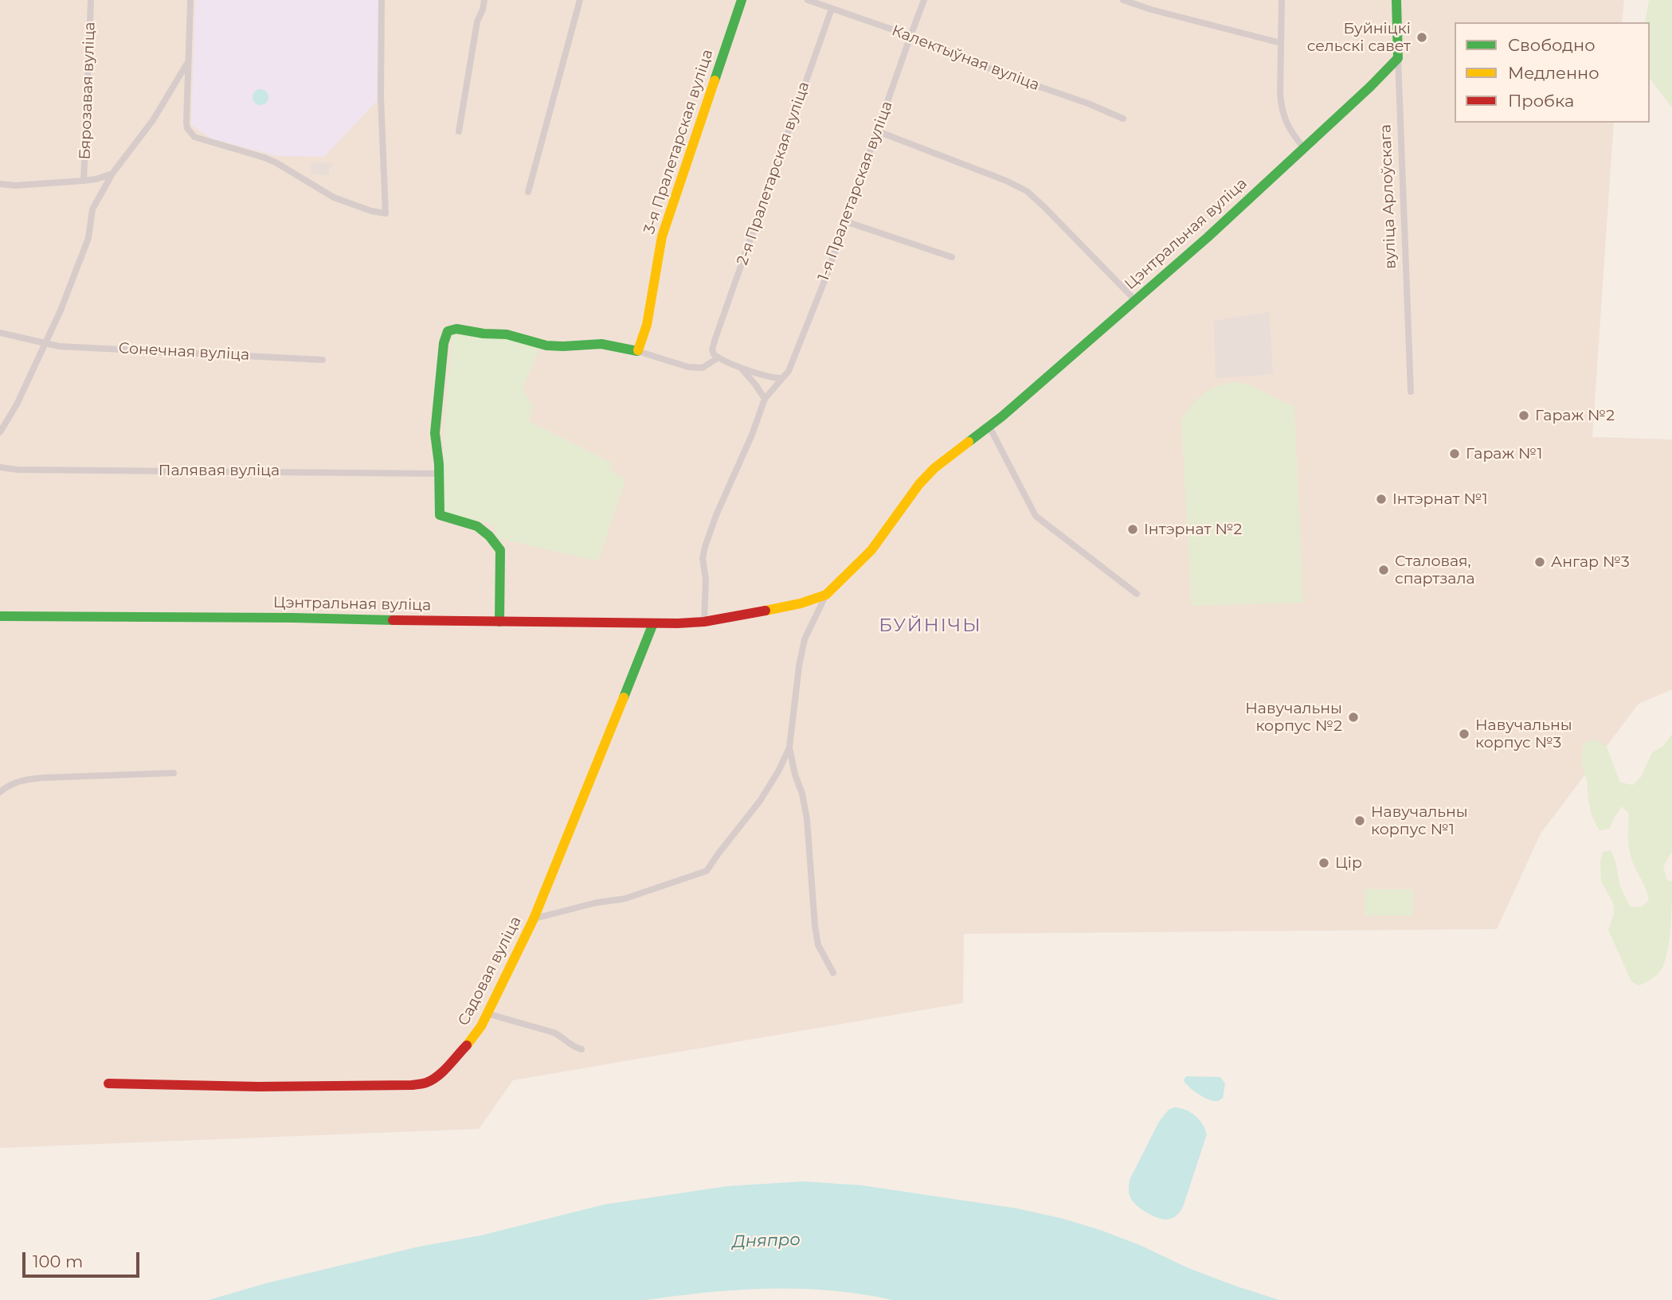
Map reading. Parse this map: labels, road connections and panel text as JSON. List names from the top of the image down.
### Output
{
  "streets": {
    "street": [
      "Калектыўная вуліца",
      "Бярозавая вуліца",
      "3-я Пралетарская вуліца",
      "2-я Пралетарская вуліца",
      "1-я Пралетарская вуліца",
      "вуліца Арлоўскага",
      "Цэнтральная вуліца",
      "Сонечная вуліца",
      "Палявая вуліца",
      "Садовая вуліца"
    ]
  },
  "crossings": [
    ["Калектыўная вуліца", "2-я Пралетарская вуліца"],
    ["Калектыўная вуліца", "1-я Пралетарская вуліца"],
    ["вуліца Арлоўскага", "Цэнтральная вуліца"],
    ["Цэнтральная вуліца", "Садовая вуліца"]
  ],
  "districts": ["БУЙНІЧЫ"],
  "water": ["Дняпро"],
  "places": [
    "Буйніцкі сельскі савет",
    "Гараж №2",
    "Гараж №1",
    "Інтэрнат №1",
    "Інтэрнат №2",
    "Ангар №3",
    "Сталовая, спартзала",
    "Навучальны корпус №2",
    "Навучальны корпус №3",
    "Навучальны корпус №1",
    "Цір"
  ],
  "legend": ["Свободно", "Медленно", "Пробка"],
  "scale_bar": "100 m"
}
